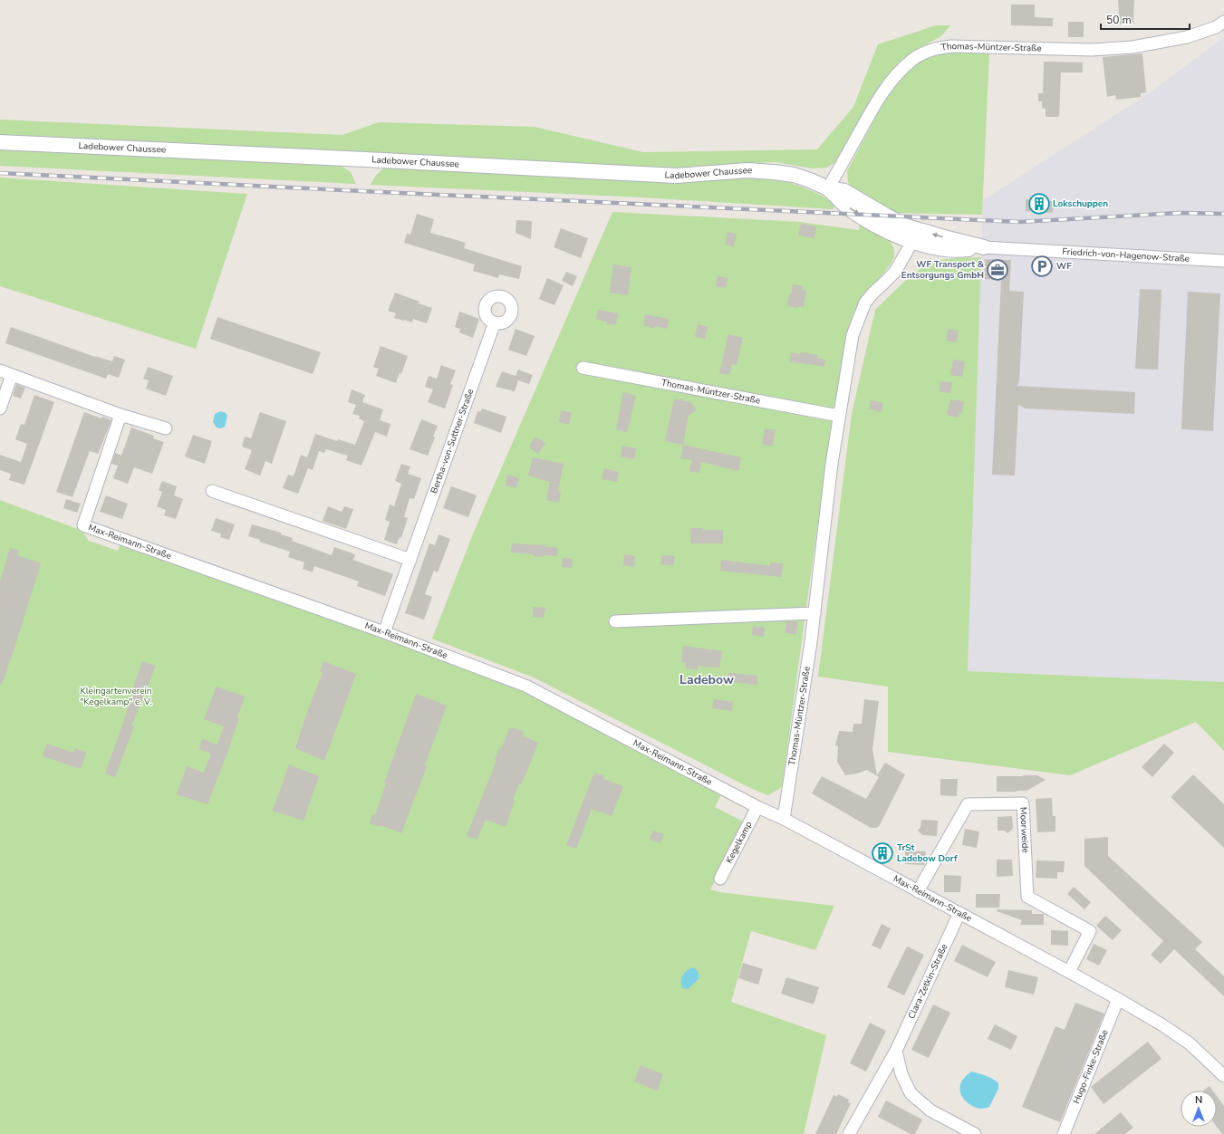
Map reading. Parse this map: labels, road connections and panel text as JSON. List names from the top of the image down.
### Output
{
  "streets": {
    "street": [
      "Thomas-Müntzer-Straße",
      "Ladebower Chaussee",
      "Friedrich-von-Hagenow-Straße",
      "Bertha-von-Suttner-Straße",
      "Max-Reimann-Straße",
      "Moorweide",
      "Kegelkamp",
      "Clara-Zetkin-Straße",
      "Hugo-Finke-Straße"
    ]
  },
  "crossings": [
    ["Thomas-Müntzer-Straße", "Ladebower Chaussee"],
    ["Thomas-Müntzer-Straße", "Friedrich-von-Hagenow-Straße"],
    ["Thomas-Müntzer-Straße", "Max-Reimann-Straße"],
    ["Ladebower Chaussee", "Friedrich-von-Hagenow-Straße"],
    ["Bertha-von-Suttner-Straße", "Max-Reimann-Straße"],
    ["Max-Reimann-Straße", "Moorweide"],
    ["Max-Reimann-Straße", "Kegelkamp"],
    ["Max-Reimann-Straße", "Clara-Zetkin-Straße"],
    ["Max-Reimann-Straße", "Hugo-Finke-Straße"]
  ],
  "districts": ["Ladebow"],
  "parks": ["Kleingartenverein \"Kegelkamp\" e. V."],
  "places": {
    "building": ["Lokschuppen", "TrSt Ladebow Dorf"],
    "parking": ["WF"],
    "office": ["WF Transport & Entsorgungs GmbH"]
  },
  "scale_bar": "50 m",
  "north": "top"
}
